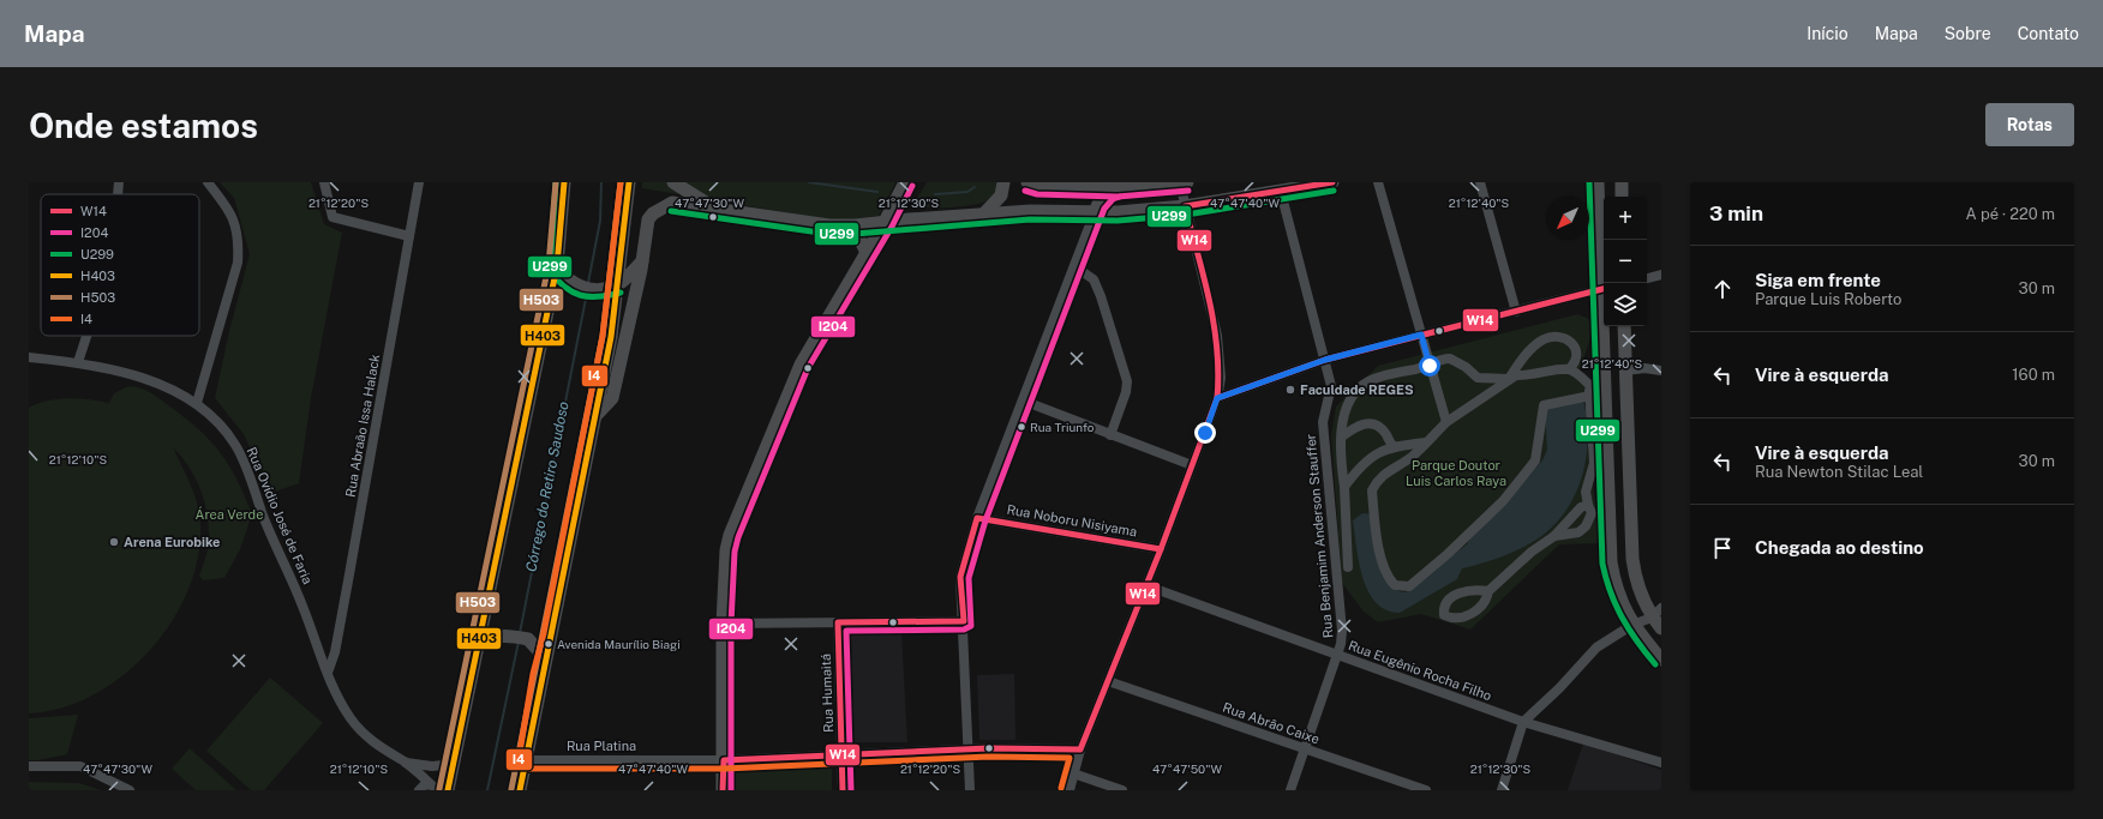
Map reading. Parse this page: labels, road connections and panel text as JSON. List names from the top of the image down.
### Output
{
  "streets": {
    "street": [
      "Rua Abraão Issa Halack",
      "Rua Ovídio José de Faria",
      "Rua Noboru Nisiyama",
      "Rua Benjamim Anderson Stauffer",
      "Rua Eugênio Rocha Filho",
      "Rua Humaitá",
      "Rua Abrão Caixe",
      "Rua Platina"
    ]
  },
  "crossings": [
    ["Rua Abraão Issa Halack", "Rua Ovídio José de Faria"],
    ["Rua Benjamim Anderson Stauffer", "Rua Eugênio Rocha Filho"],
    ["Rua Benjamim Anderson Stauffer", "Rua Abrão Caixe"],
    ["Rua Humaitá", "Rua Platina"]
  ],
  "water": ["Córrego do Retiro Saudoso"],
  "parks": ["Parque Doutor Luis Carlos Raya", "Área Verde"],
  "places": [
    "Faculdade REGES",
    "Rua Triunfo",
    "Arena Eurobike",
    "Avenida Maurílio Biagi"
  ],
  "lines": [
    "transit line W14",
    "transit line U299",
    "transit line H403",
    "transit line H503",
    "transit line I4",
    "transit line I204"
  ],
  "legend": [
    "W14",
    "I204",
    "U299",
    "H403",
    "H503",
    "I4"
  ],
  "north": "bottom left",
  "page": {
    "header": "Mapa",
    "nav": [
      "Início",
      "Mapa",
      "Sobre",
      "Contato"
    ],
    "buttons": "Rotas",
    "title": "Onde estamos",
    "heading": ["3 min", "A pé · 220 m"],
    "map_buttons": ["+", "−"],
    "list": [
      ["Siga em frente", "Parque Luis Roberto", "30 m"],
      ["Vire à esquerda", "160 m"],
      ["Vire à esquerda", "Rua Newton Stilac Leal", "30 m"],
      "Chegada ao destino"
    ]
  },
  "coordinates": [
    "21°12'20\"S",
    "47°47'30\"W",
    "21°12'30\"S",
    "47°47'40\"W",
    "21°12'40\"S",
    "21°12'10\"S",
    "47°47'50\"W"
  ]
}
